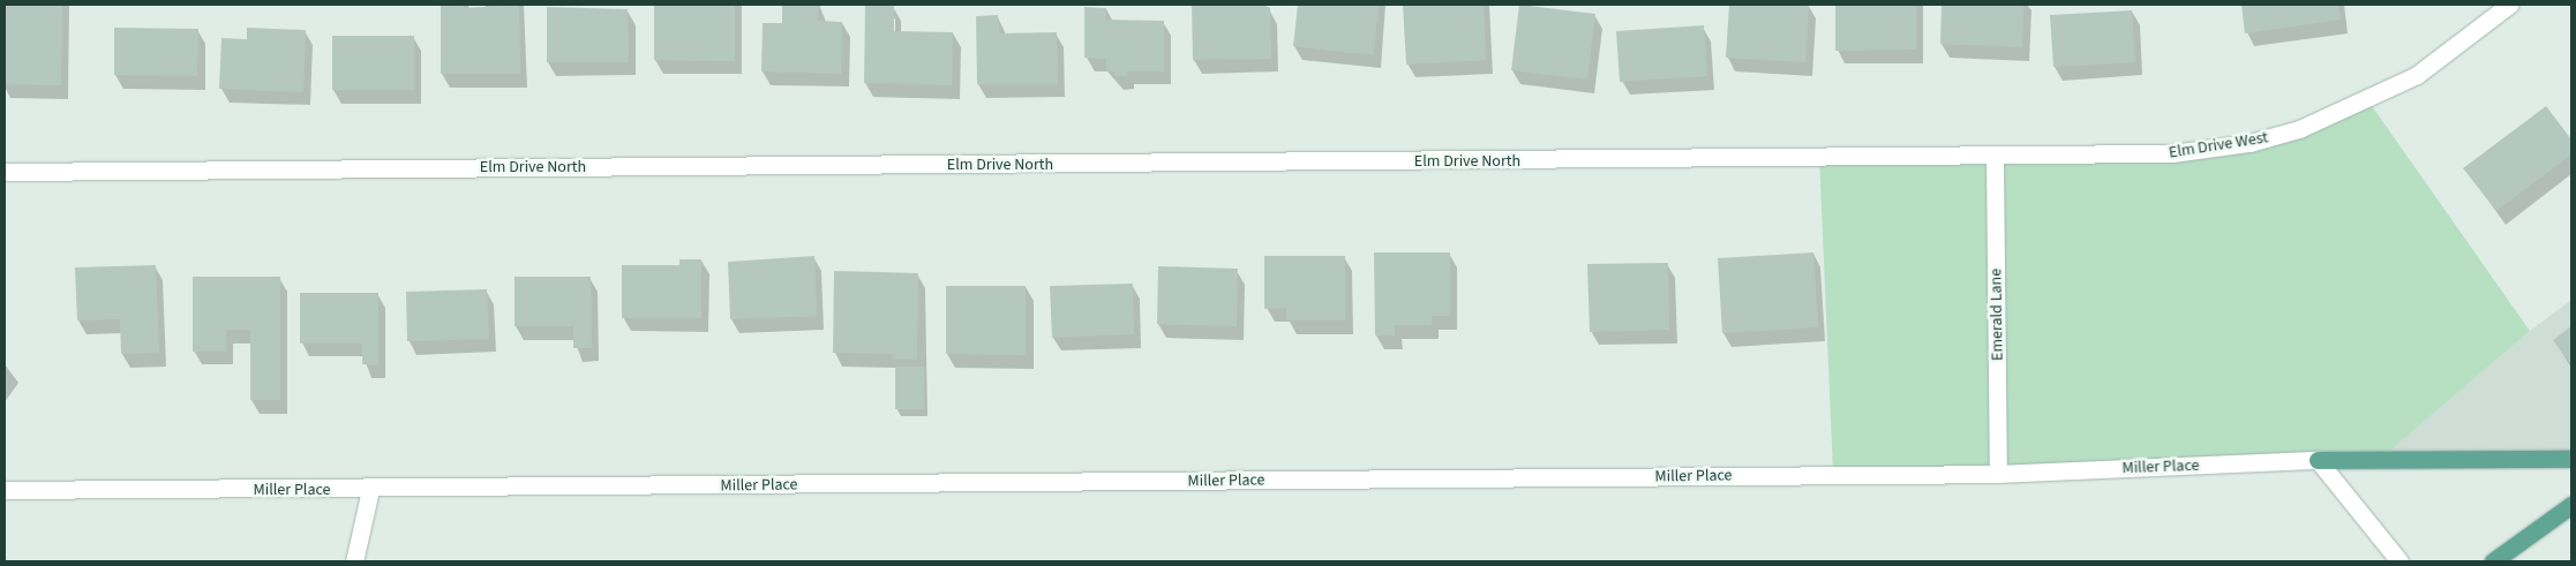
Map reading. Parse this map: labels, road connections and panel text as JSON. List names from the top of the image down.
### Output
{
  "streets": {
    "street": [
      "Elm Drive West",
      "Elm Drive North",
      "Emerald Lane",
      "Miller Place"
    ]
  },
  "crossings": [
    ["Elm Drive West", "Elm Drive North"],
    ["Elm Drive West", "Emerald Lane"],
    ["Elm Drive North", "Emerald Lane"],
    ["Emerald Lane", "Miller Place"]
  ]
}
